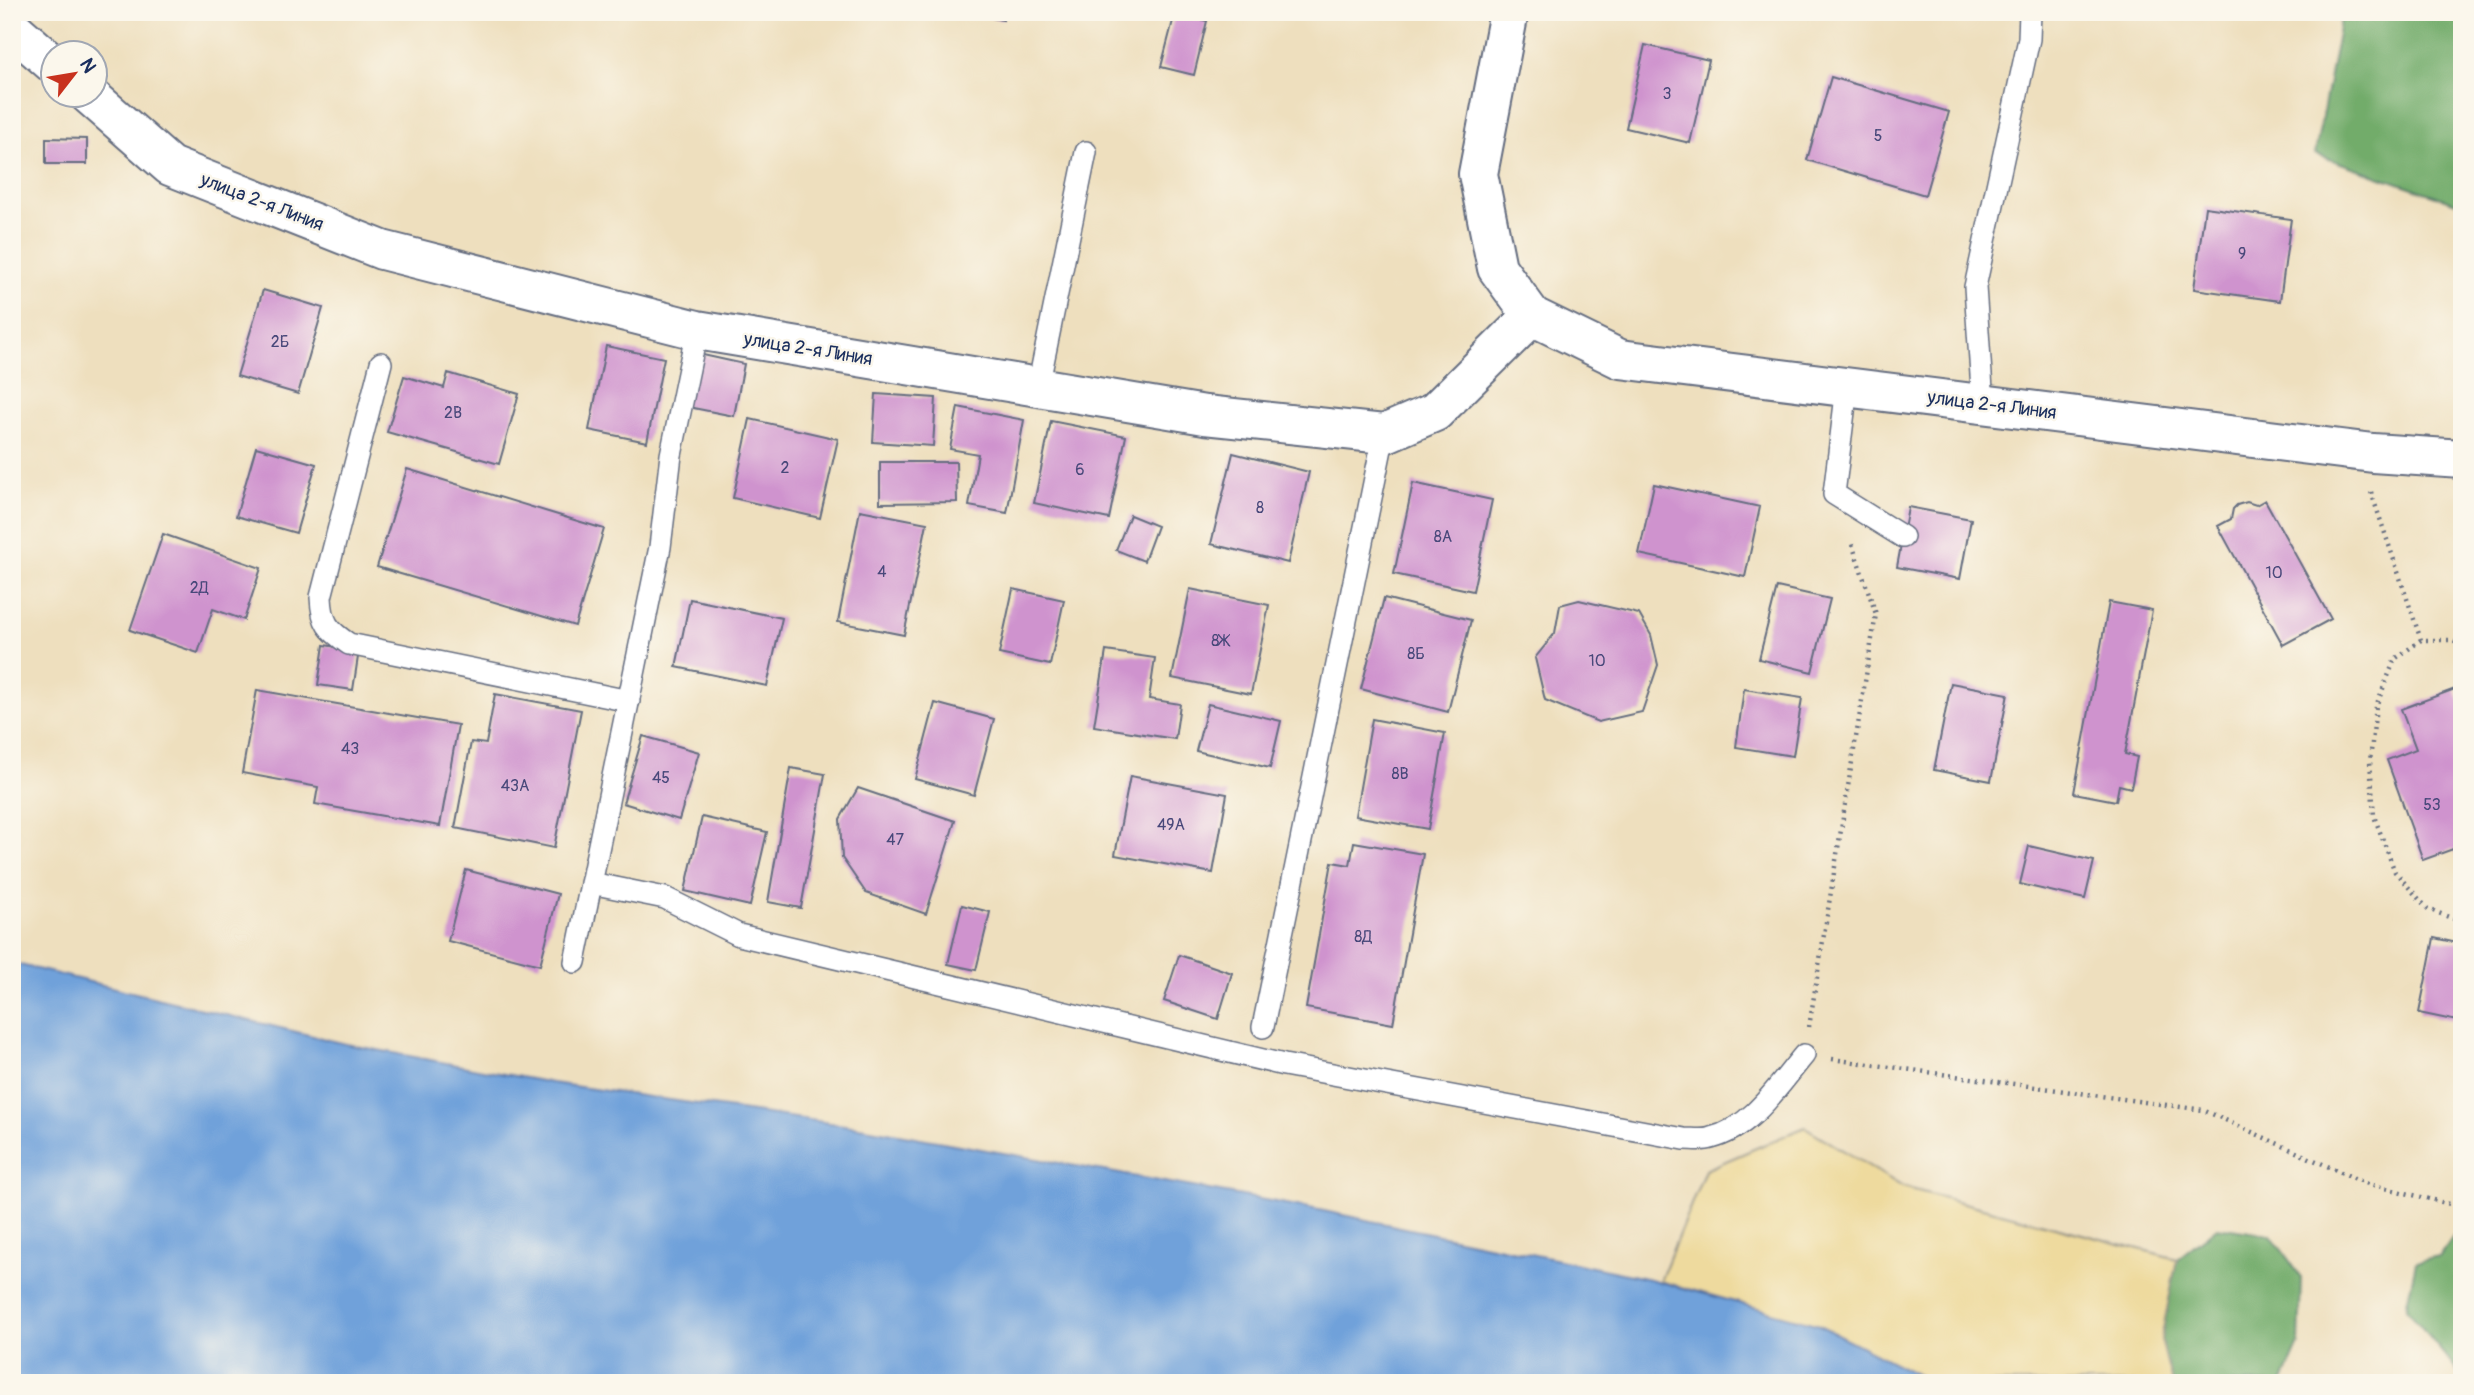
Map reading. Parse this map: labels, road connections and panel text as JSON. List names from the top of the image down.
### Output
{
  "streets": {
    "street": ["улица 2-я Линия"]
  },
  "house_numbers": [
    "3",
    "5",
    "9",
    "2Б",
    "2В",
    "2",
    "6",
    "8",
    "8А",
    "4",
    "10",
    "2Д",
    "8Ж",
    "8Б",
    "10",
    "43",
    "8В",
    "45",
    "43А",
    "53",
    "49А",
    "47",
    "8Д"
  ],
  "north": "top right"
}
